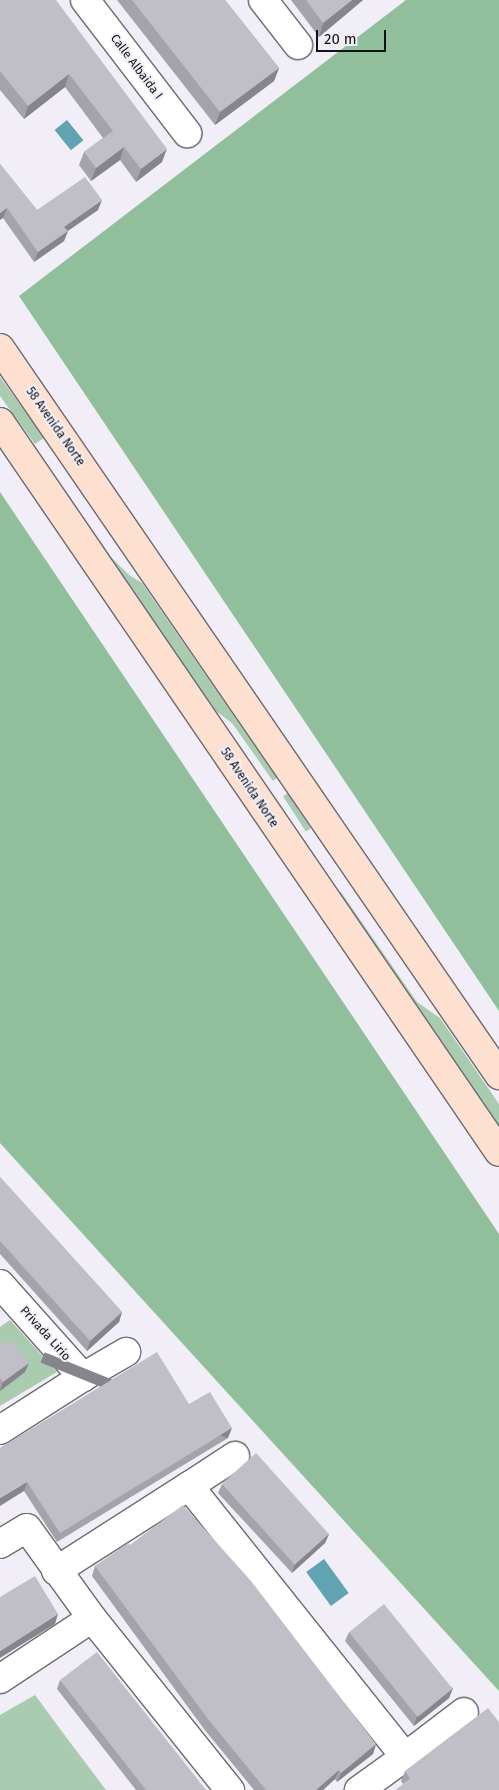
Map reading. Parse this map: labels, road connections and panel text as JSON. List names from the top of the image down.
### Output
{
  "streets": {
    "main road": ["58 Avenida Norte"],
    "street": ["Calle Albaida I", "Privada Lirio"]
  },
  "scale_bar": "20 m"
}
